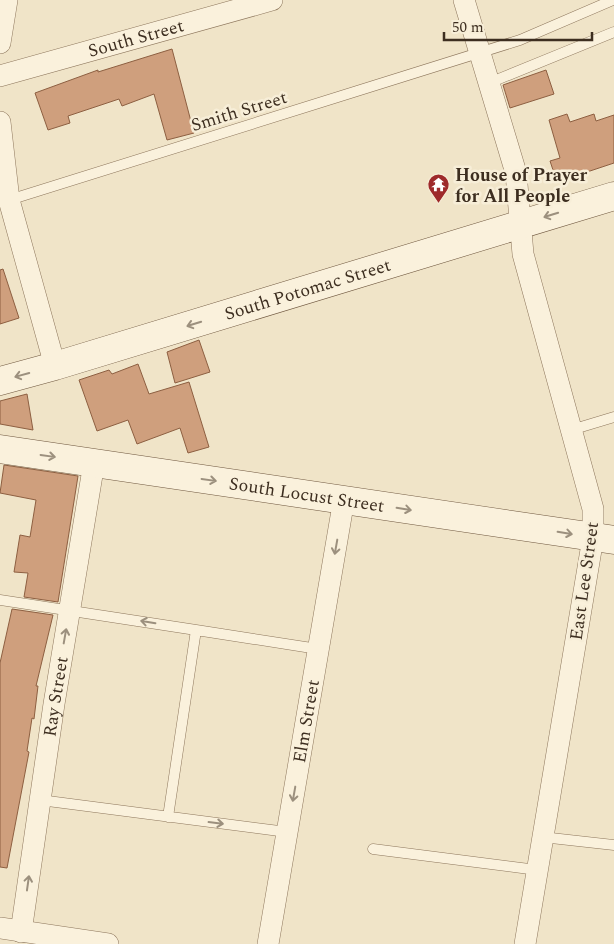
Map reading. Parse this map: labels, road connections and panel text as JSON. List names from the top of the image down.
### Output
{
  "streets": {
    "main road": ["South Potomac Street", "South Locust Street"],
    "street": [
      "South Street",
      "East Lee Street",
      "Ray Street",
      "Elm Street"
    ],
    "lane": ["Smith Street"]
  },
  "crossings": [
    ["Smith Street", "East Lee Street"],
    ["South Potomac Street", "East Lee Street"],
    ["South Locust Street", "East Lee Street"],
    ["South Locust Street", "Ray Street"],
    ["South Locust Street", "Elm Street"]
  ],
  "one_way": [
    "South Potomac Street",
    "South Locust Street",
    "Ray Street",
    "Elm Street"
  ],
  "places": {
    "temple": ["House of Prayer for All People"]
  },
  "scale_bar": "50 m"
}
